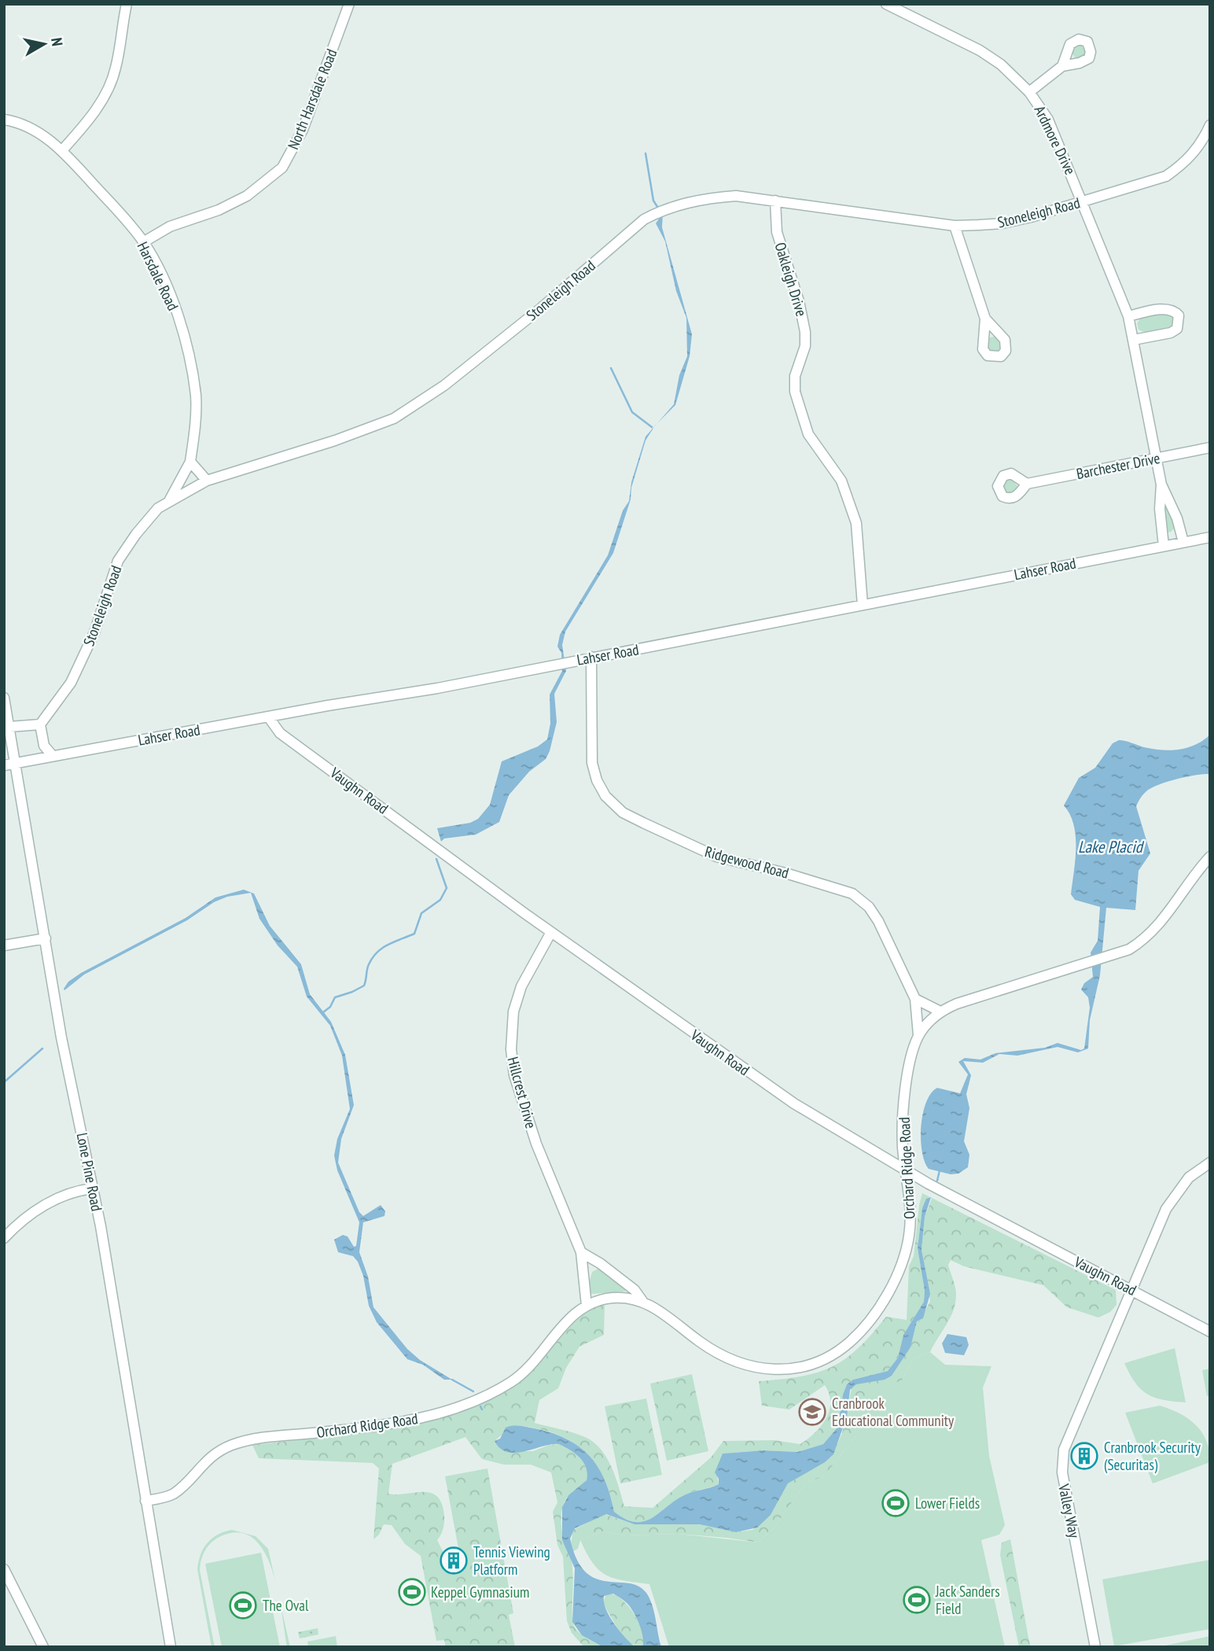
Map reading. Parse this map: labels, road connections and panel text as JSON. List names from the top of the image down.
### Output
{
  "streets": {
    "street": [
      "North Harsdale Road",
      "Ardmore Drive",
      "Stoneleigh Road",
      "Harsdale Road",
      "Oakleigh Drive",
      "Barchester Drive",
      "Lahser Road",
      "Vaughn Road",
      "Ridgewood Road",
      "Hillcrest Drive",
      "Orchard Ridge Road",
      "Lone Pine Road",
      "Valley Way"
    ]
  },
  "crossings": [
    ["North Harsdale Road", "Harsdale Road"],
    ["Ardmore Drive", "Stoneleigh Road"],
    ["Ardmore Drive", "Barchester Drive"],
    ["Ardmore Drive", "Lahser Road"],
    ["Stoneleigh Road", "Harsdale Road"],
    ["Stoneleigh Road", "Oakleigh Drive"],
    ["Oakleigh Drive", "Lahser Road"],
    ["Lahser Road", "Vaughn Road"],
    ["Lahser Road", "Ridgewood Road"],
    ["Lahser Road", "Lone Pine Road"],
    ["Vaughn Road", "Hillcrest Drive"],
    ["Vaughn Road", "Orchard Ridge Road"],
    ["Vaughn Road", "Valley Way"],
    ["Ridgewood Road", "Orchard Ridge Road"],
    ["Hillcrest Drive", "Orchard Ridge Road"],
    ["Orchard Ridge Road", "Lone Pine Road"]
  ],
  "water": ["Lake Placid"],
  "places": {
    "school or university": ["Cranbrook Educational Community"],
    "building": ["Cranbrook Security (Securitas)", "Tennis Viewing Platform"],
    "sports": [
      "Lower Fields",
      "Keppel Gymnasium",
      "Jack Sanders Field",
      "The Oval"
    ]
  },
  "north": "right"
}
